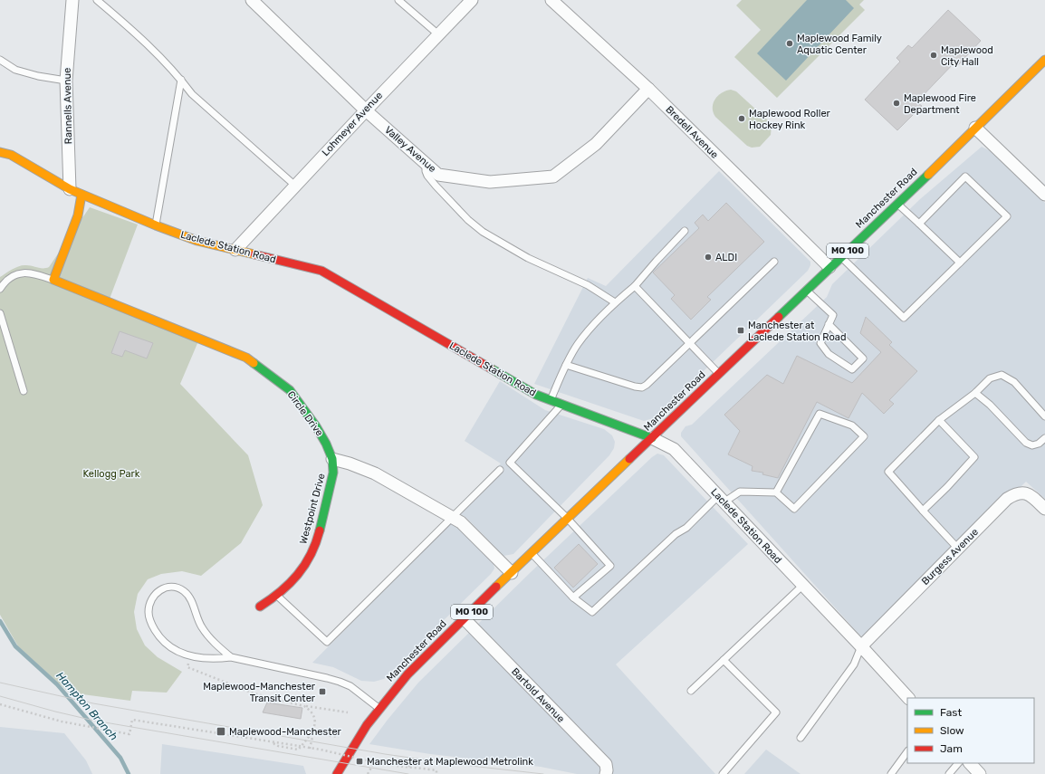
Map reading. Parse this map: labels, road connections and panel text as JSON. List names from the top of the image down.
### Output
{
  "streets": {
    "street": [
      "Rannells Avenue",
      "Lohmeyer Avenue",
      "Bredell Avenue",
      "Valley Avenue",
      "Manchester Road",
      "Laclede Station Road",
      "MO 100",
      "Circle Drive",
      "Westpoint Drive",
      "Burgess Avenue",
      "Bartold Avenue"
    ]
  },
  "crossings": [
    ["Rannells Avenue", "Laclede Station Road"],
    ["Lohmeyer Avenue", "Valley Avenue"],
    ["Lohmeyer Avenue", "Laclede Station Road"],
    ["Bredell Avenue", "Valley Avenue"],
    ["Bredell Avenue", "Manchester Road"],
    ["Manchester Road", "Laclede Station Road"],
    ["Manchester Road", "Bartold Avenue"],
    ["Laclede Station Road", "Burgess Avenue"],
    ["Circle Drive", "Westpoint Drive"]
  ],
  "water": ["Hampton Branch"],
  "parks": ["Kellogg Park"],
  "places": {
    "other": [
      "Maplewood Family Aquatic Center",
      "Maplewood City Hall",
      "Maplewood Fire Department",
      "Maplewood Roller Hockey Rink",
      "ALDI"
    ],
    "transit": [
      "Manchester at Laclede Station Road",
      "Maplewood-Manchester Transit Center",
      "Maplewood-Manchester",
      "Manchester at Maplewood Metrolink"
    ]
  },
  "legend": ["Fast", "Slow", "Jam"]
}
